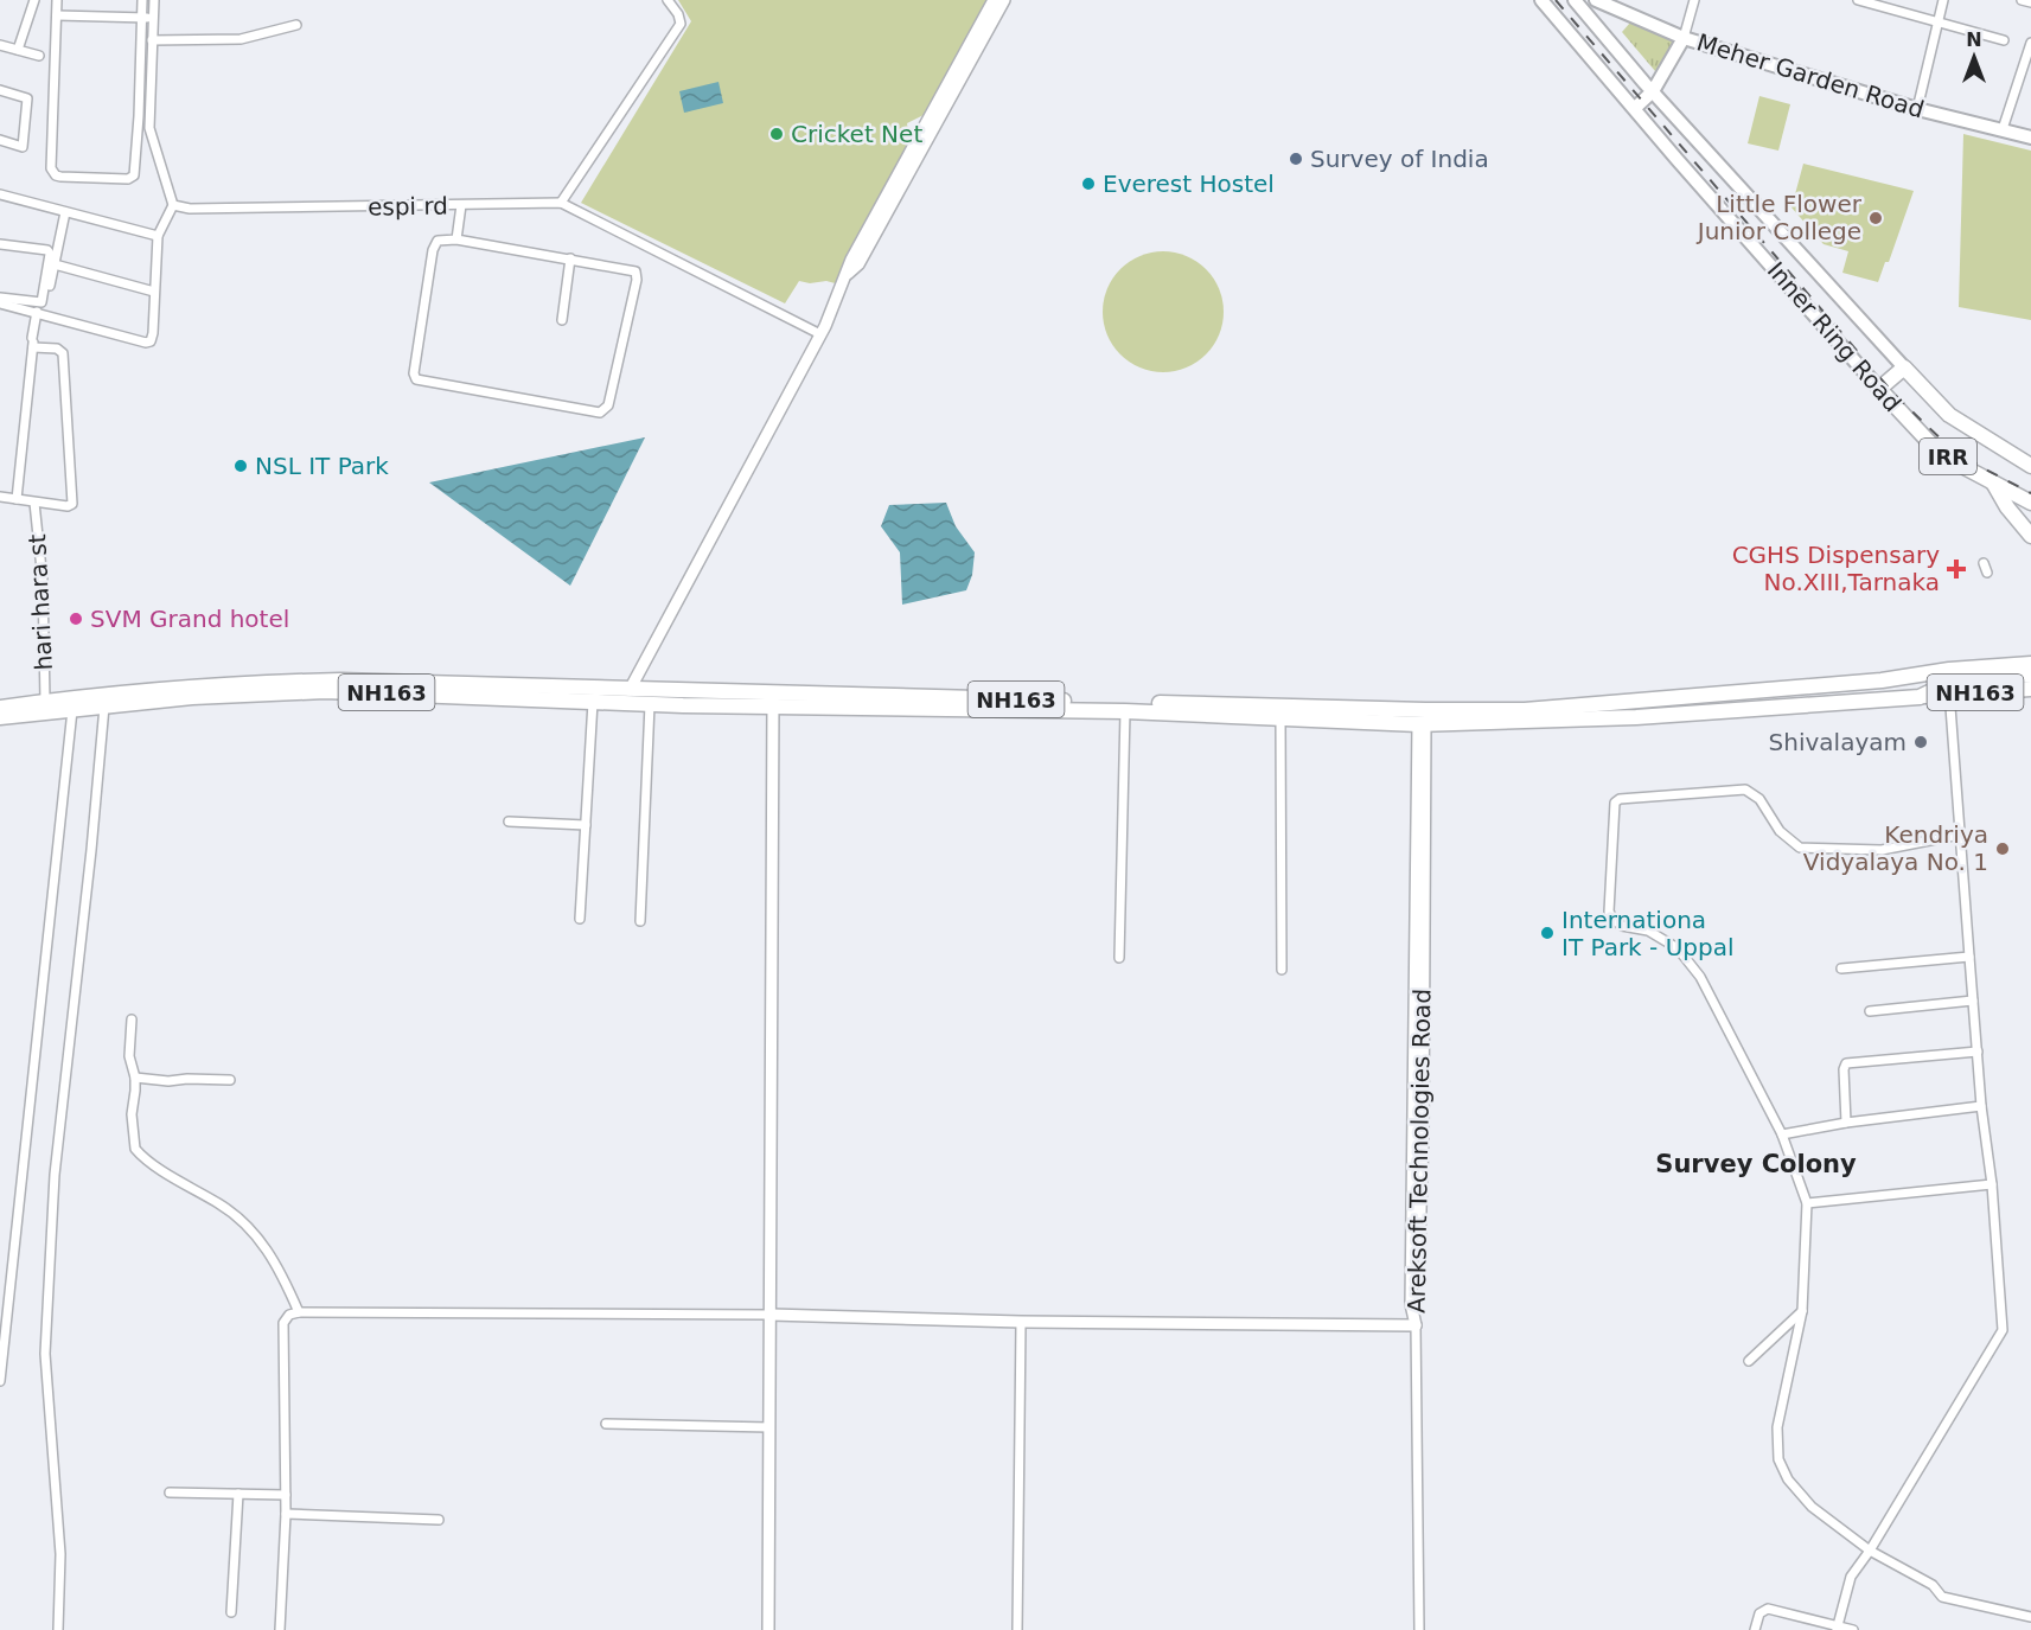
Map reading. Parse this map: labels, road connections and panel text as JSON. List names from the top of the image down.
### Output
{
  "streets": {
    "highway": ["Inner Ring Road", "IRR", "NH163"],
    "main road": ["Meher Garden Road"],
    "street": ["espi rd", "hari hara st", "Areksoft Technologies Road"]
  },
  "crossings": [
    ["Inner Ring Road", "IRR"],
    ["hari hara st", "NH163"],
    ["NH163", "Areksoft Technologies Road"]
  ],
  "districts": ["Survey Colony"],
  "places": {
    "other": [
      "Cricket Net",
      "Survey of India",
      "Everest Hostel",
      "Little Flower Junior College",
      "NSL IT Park",
      "SVM Grand hotel",
      "Shivalayam",
      "Kendriya Vidyalaya No. 1",
      "Internationa IT Park - Uppal"
    ],
    "health": ["CGHS Dispensary No.XIII,Tarnaka"]
  },
  "north": "top"
}
